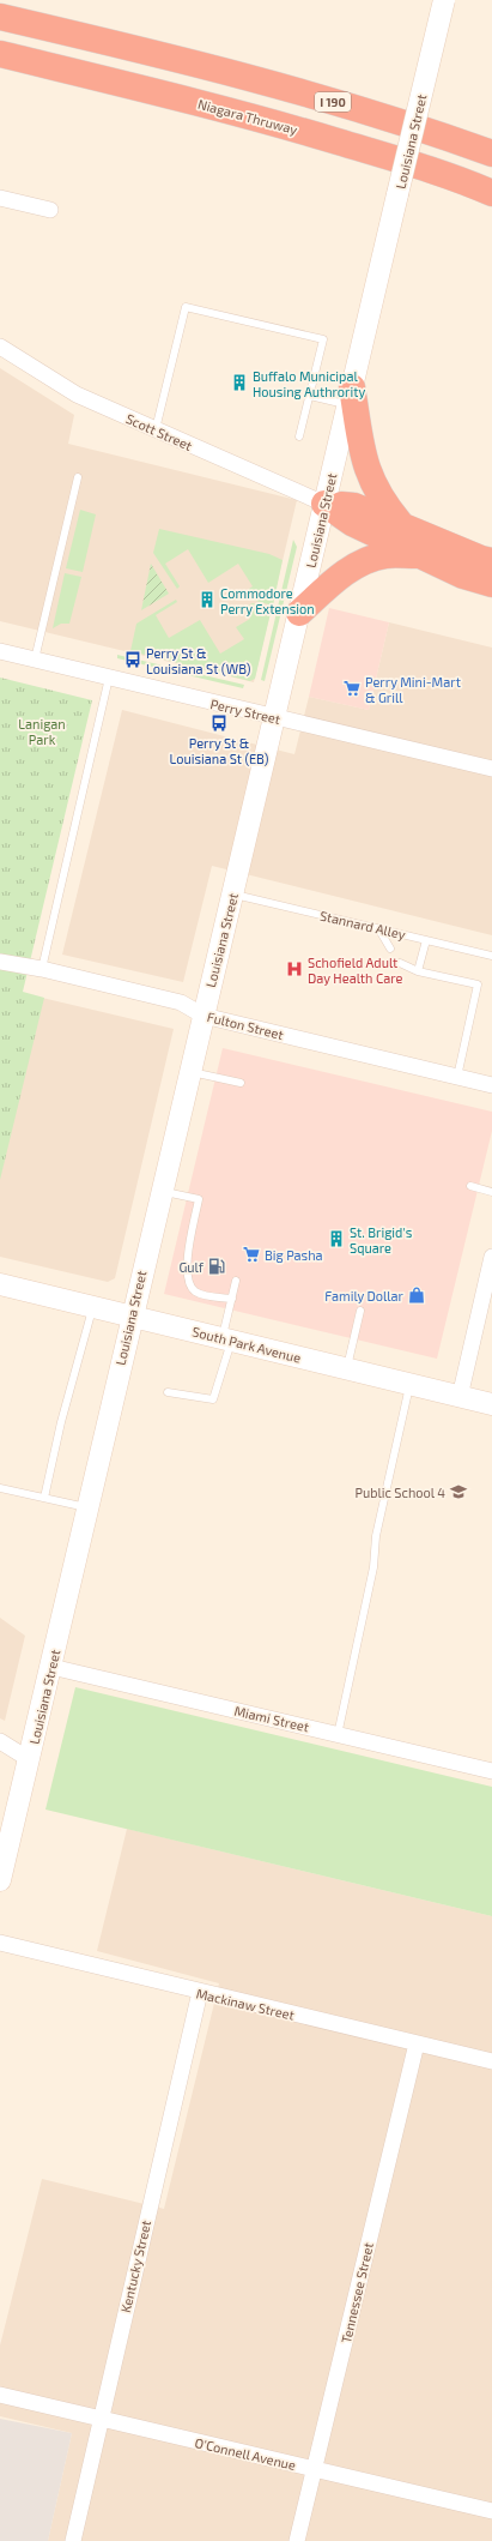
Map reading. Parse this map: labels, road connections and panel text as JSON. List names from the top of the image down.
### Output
{
  "streets": {
    "highway": ["I 190", "Niagara Thruway"],
    "street": [
      "Louisiana Street",
      "Scott Street",
      "Perry Street",
      "Fulton Street",
      "South Park Avenue",
      "Miami Street",
      "Mackinaw Street",
      "Kentucky Street",
      "Tennessee Street",
      "O'Connell Avenue"
    ],
    "lane": ["Stannard Alley"]
  },
  "crossings": [
    ["Louisiana Street", "Scott Street"],
    ["Louisiana Street", "Perry Street"],
    ["Louisiana Street", "Stannard Alley"],
    ["Louisiana Street", "Fulton Street"],
    ["Louisiana Street", "South Park Avenue"],
    ["Louisiana Street", "Miami Street"],
    ["Mackinaw Street", "Kentucky Street"],
    ["Mackinaw Street", "Tennessee Street"],
    ["Kentucky Street", "O'Connell Avenue"],
    ["Tennessee Street", "O'Connell Avenue"]
  ],
  "parks": ["Lanigan Park"],
  "places": {
    "building": ["Buffalo Municipal Housing Authrority", "Commodore Perry Extension", "St. Brigid's Square"],
    "bus stop": ["Perry St & Louisiana St (WB)", "Perry St & Louisiana St (EB)"],
    "supermarket": ["Perry Mini-Mart & Grill", "Big Pasha"],
    "hospital": ["Schofield Adult Day Health Care"],
    "fuel station": ["Gulf"],
    "shop": ["Family Dollar"],
    "school or university": ["Public School 4"]
  }
}
